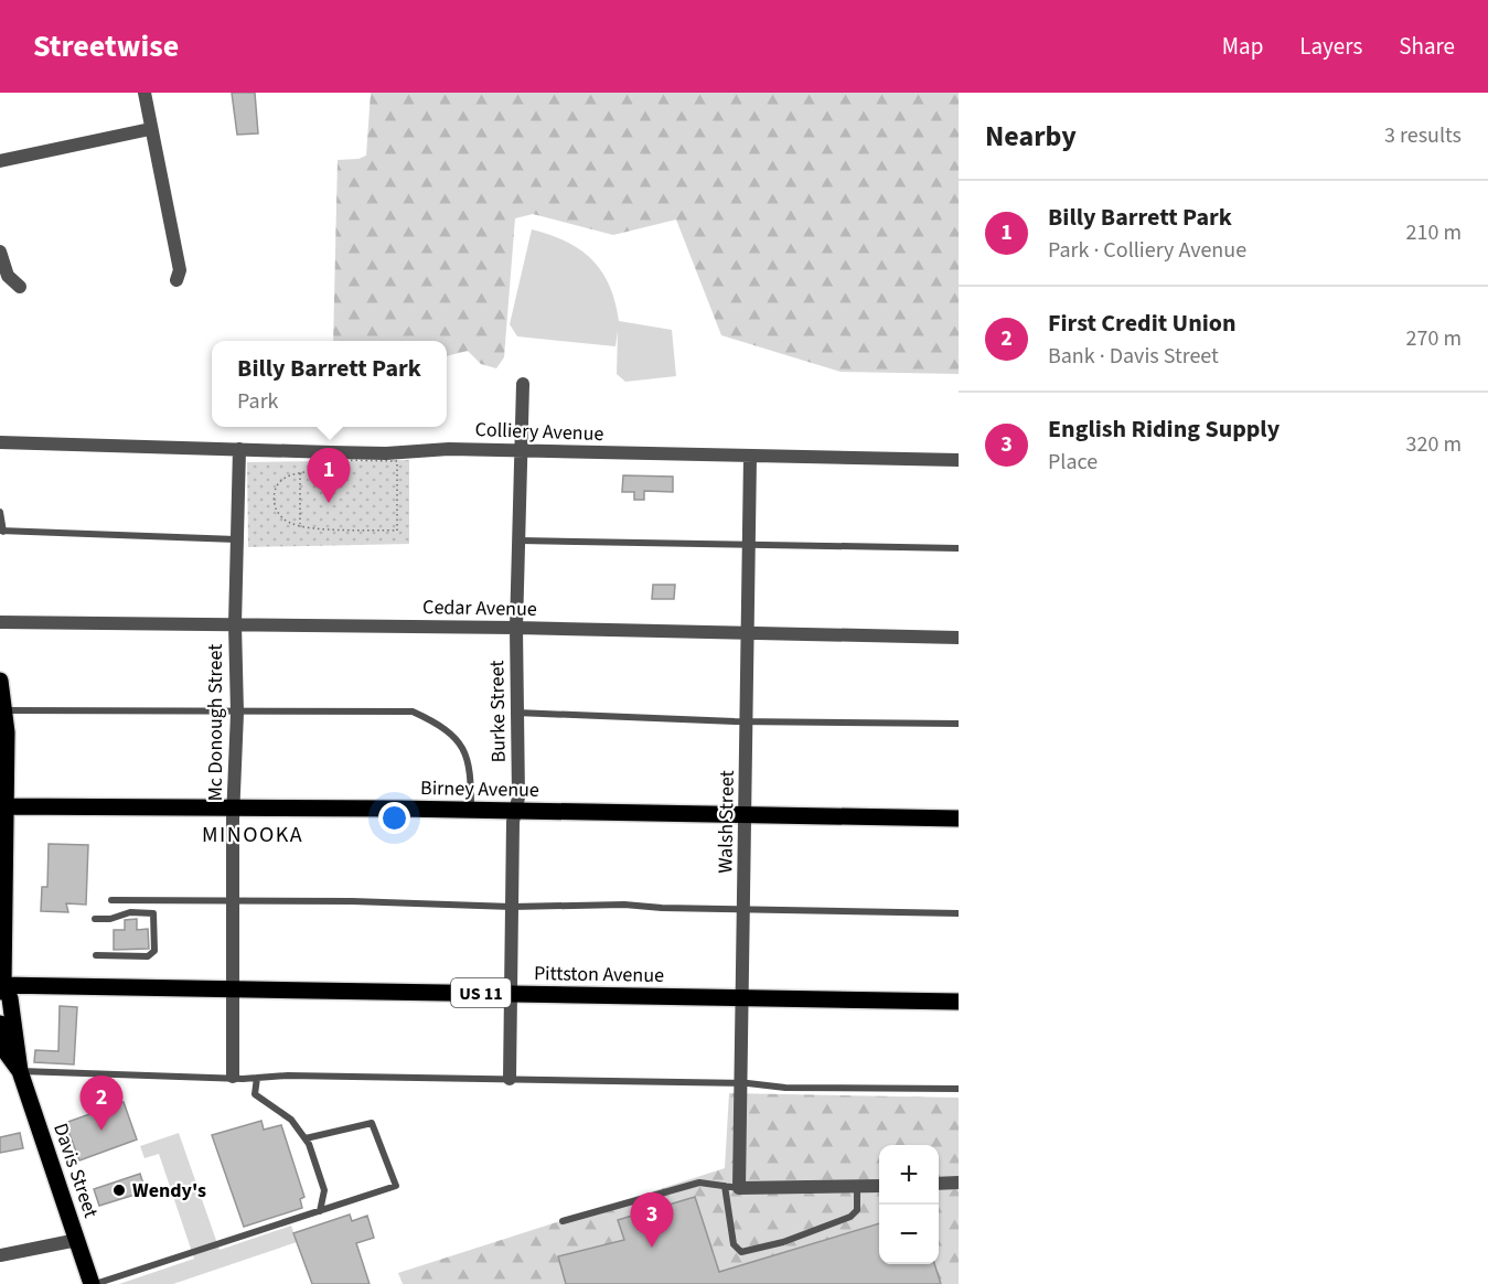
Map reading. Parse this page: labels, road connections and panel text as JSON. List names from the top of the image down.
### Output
{
  "streets": {
    "main road": [
      "Birney Avenue",
      "Pittston Avenue",
      "US 11",
      "Davis Street"
    ],
    "street": [
      "Colliery Avenue",
      "Cedar Avenue",
      "Burke Street",
      "Mc Donough Street",
      "Walsh Street"
    ]
  },
  "crossings": [
    ["Colliery Avenue", "Burke Street"],
    ["Colliery Avenue", "Mc Donough Street"],
    ["Colliery Avenue", "Walsh Street"],
    ["Cedar Avenue", "Burke Street"],
    ["Cedar Avenue", "Mc Donough Street"],
    ["Cedar Avenue", "Walsh Street"],
    ["Burke Street", "Birney Avenue"],
    ["Burke Street", "Pittston Avenue"],
    ["Mc Donough Street", "Birney Avenue"],
    ["Mc Donough Street", "Pittston Avenue"],
    ["Birney Avenue", "Walsh Street"],
    ["Birney Avenue", "Davis Street"],
    ["Walsh Street", "Pittston Avenue"],
    ["Pittston Avenue", "Davis Street"]
  ],
  "districts": ["MINOOKA"],
  "places": ["Wendy's"],
  "page": {
    "header": "Streetwise",
    "nav": ["Map", "Layers", "Share"],
    "heading": ["Nearby", "3 results"],
    "list": [
      {
        "mark": "1",
        "name": "Billy Barrett Park",
        "note": "Park · Colliery Avenue",
        "value": "210 m"
      },
      {
        "mark": "2",
        "name": "First Credit Union",
        "note": "Bank · Davis Street",
        "value": "270 m"
      },
      {
        "mark": "3",
        "name": "English Riding Supply",
        "note": "Place",
        "value": "320 m"
      }
    ],
    "popup": ["Billy Barrett Park", "Park"],
    "pins": ["1", "2", "3"],
    "map_buttons": ["+", "−"]
  }
}
